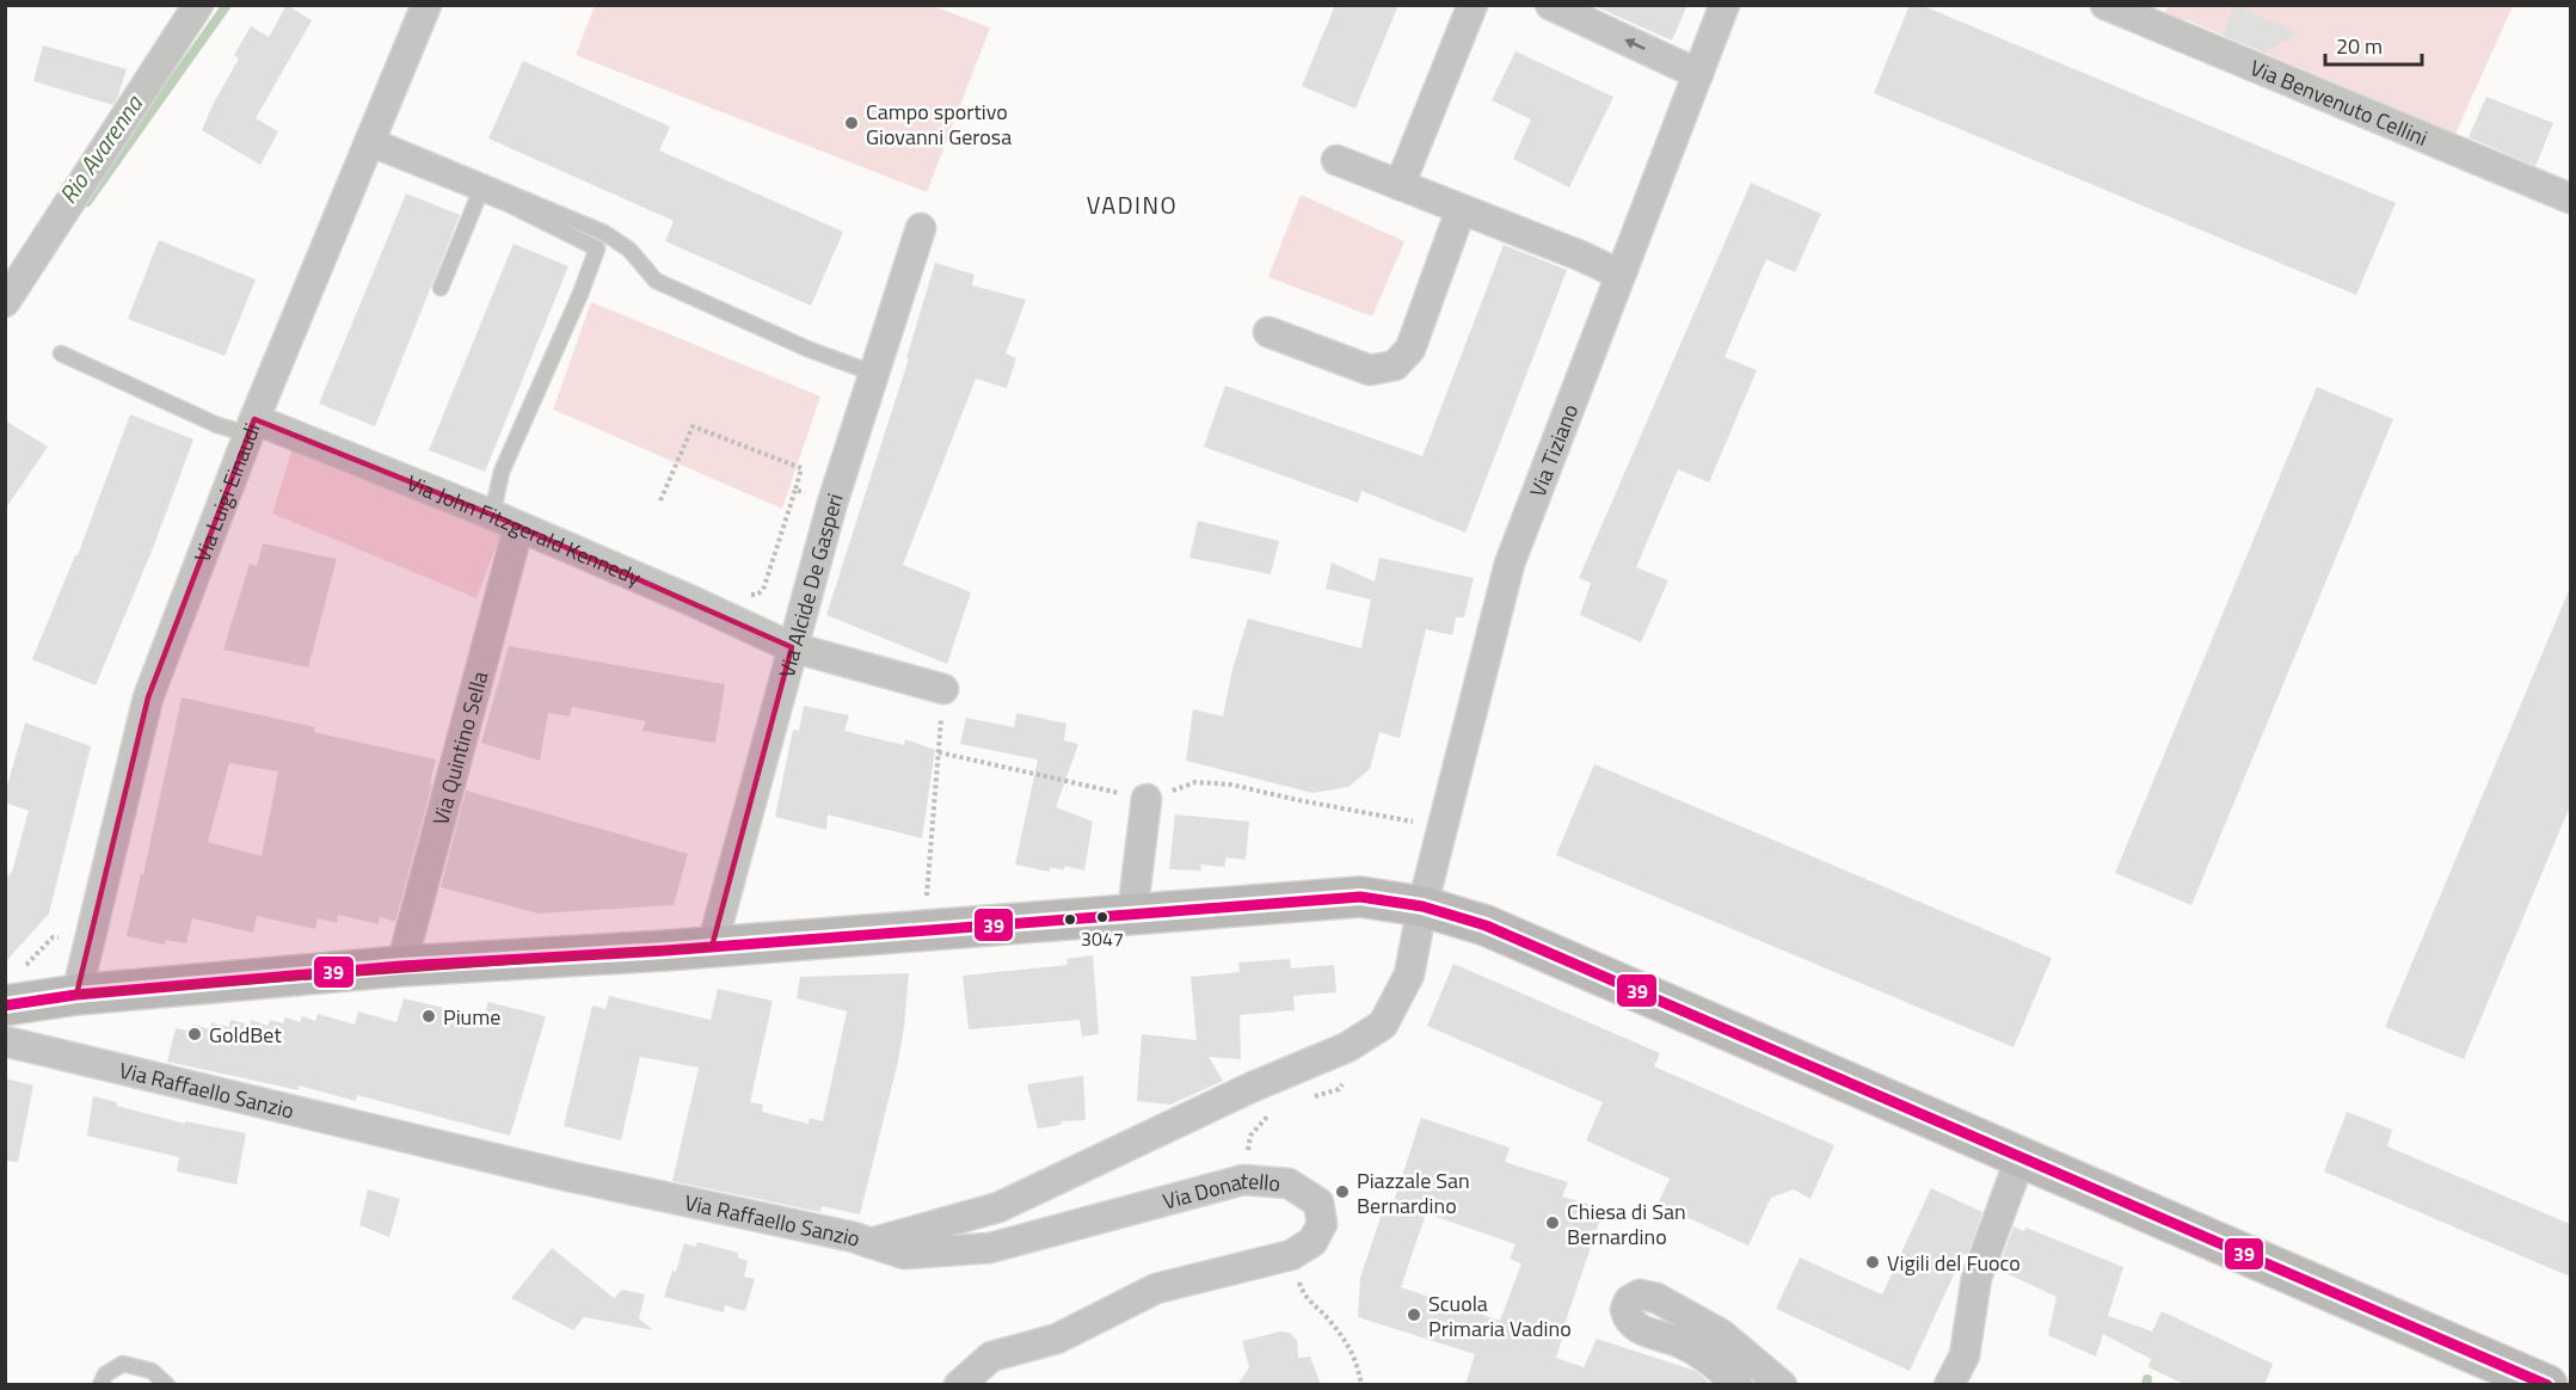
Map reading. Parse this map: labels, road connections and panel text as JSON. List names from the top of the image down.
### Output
{
  "streets": {
    "street": [
      "Via Benvenuto Cellini",
      "Via Tiziano",
      "Via Luigi Einaudi",
      "Via John Fitzgerald Kennedy",
      "Via Alcide De Gasperi",
      "Via Quintino Sella",
      "Via Raffaello Sanzio",
      "Via Donatello"
    ]
  },
  "crossings": [
    ["Via Tiziano", "Via Raffaello Sanzio"],
    ["Via Luigi Einaudi", "Via John Fitzgerald Kennedy"],
    ["Via John Fitzgerald Kennedy", "Via Alcide De Gasperi"],
    ["Via John Fitzgerald Kennedy", "Via Quintino Sella"],
    ["Via Raffaello Sanzio", "Via Donatello"]
  ],
  "districts": ["VADINO"],
  "water": ["Rio Avarenna"],
  "places": [
    "Campo sportivo Giovanni Gerosa",
    "3047",
    "Piume",
    "GoldBet",
    "Piazzale San Bernardino",
    "Chiesa di San Bernardino",
    "Vigili del Fuoco",
    "Scuola Primaria Vadino"
  ],
  "lines": ["transit line 39"],
  "scale_bar": "20 m"
}
